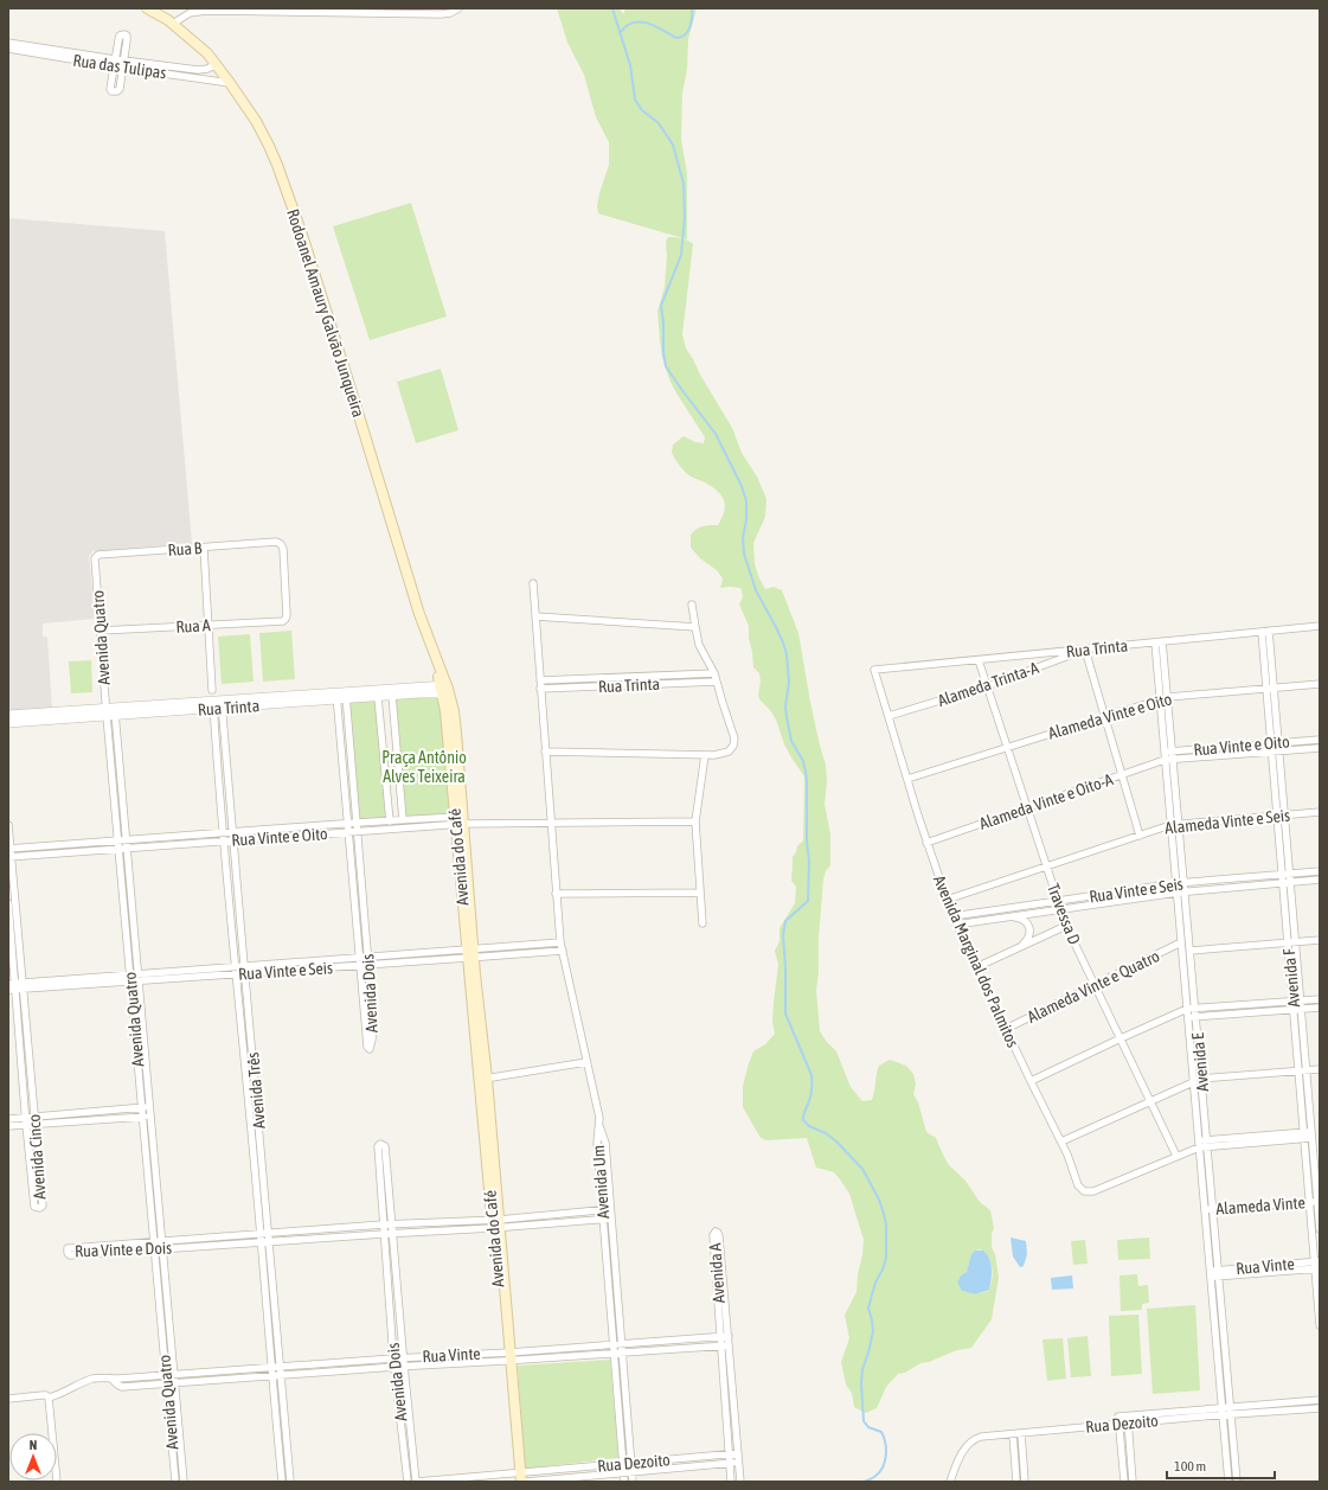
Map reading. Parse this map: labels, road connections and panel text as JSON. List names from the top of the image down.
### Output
{
  "streets": {
    "main road": ["Rodoanel Amaury Galvão Junqueira", "Avenida do Café"],
    "street": [
      "Rua das Tulipas",
      "Rua B",
      "Rua A",
      "Avenida Quatro",
      "Rua Trinta",
      "Alameda Trinta-A",
      "Alameda Vinte e Oito",
      "Rua Vinte e Oito",
      "Alameda Vinte e Oito-A",
      "Alameda Vinte e Seis",
      "Rua Vinte e Seis",
      "Travessa D",
      "Avenida Marginal dos Palmitos",
      "Avenida F",
      "Alameda Vinte e Quatro",
      "Avenida Dois",
      "Avenida E",
      "Avenida Três",
      "Avenida Cinco",
      "Avenida Um",
      "Alameda Vinte",
      "Rua Vinte e Dois",
      "Rua Vinte",
      "Avenida A",
      "Rua Dezoito"
    ]
  },
  "crossings": [
    ["Rua das Tulipas", "Rodoanel Amaury Galvão Junqueira"],
    ["Rodoanel Amaury Galvão Junqueira", "Avenida do Café"],
    ["Rua B", "Rua A"],
    ["Rua B", "Avenida Quatro"],
    ["Rua A", "Avenida Quatro"],
    ["Avenida Quatro", "Rua Trinta"],
    ["Avenida Quatro", "Rua Vinte e Oito"],
    ["Avenida Quatro", "Rua Vinte e Seis"],
    ["Avenida Quatro", "Rua Vinte e Dois"],
    ["Avenida Quatro", "Rua Vinte"],
    ["Rua Trinta", "Alameda Trinta-A"],
    ["Rua Trinta", "Avenida do Café"],
    ["Rua Trinta", "Travessa D"],
    ["Rua Trinta", "Avenida Marginal dos Palmitos"],
    ["Rua Trinta", "Avenida F"],
    ["Rua Trinta", "Avenida Dois"],
    ["Rua Trinta", "Avenida E"],
    ["Rua Trinta", "Avenida Três"],
    ["Alameda Trinta-A", "Travessa D"],
    ["Alameda Trinta-A", "Avenida Marginal dos Palmitos"],
    ["Alameda Vinte e Oito", "Travessa D"],
    ["Alameda Vinte e Oito", "Avenida Marginal dos Palmitos"],
    ["Alameda Vinte e Oito", "Avenida F"],
    ["Alameda Vinte e Oito", "Avenida E"],
    ["Rua Vinte e Oito", "Alameda Vinte e Oito-A"],
    ["Rua Vinte e Oito", "Avenida do Café"],
    ["Rua Vinte e Oito", "Avenida F"],
    ["Rua Vinte e Oito", "Avenida Dois"],
    ["Rua Vinte e Oito", "Avenida E"],
    ["Rua Vinte e Oito", "Avenida Três"],
    ["Rua Vinte e Oito", "Avenida Cinco"],
    ["Alameda Vinte e Oito-A", "Travessa D"],
    ["Alameda Vinte e Oito-A", "Avenida Marginal dos Palmitos"],
    ["Alameda Vinte e Oito-A", "Avenida E"],
    ["Alameda Vinte e Seis", "Travessa D"],
    ["Alameda Vinte e Seis", "Avenida Marginal dos Palmitos"],
    ["Alameda Vinte e Seis", "Avenida F"],
    ["Alameda Vinte e Seis", "Avenida E"],
    ["Avenida do Café", "Rua Vinte e Seis"],
    ["Avenida do Café", "Rua Vinte e Dois"],
    ["Avenida do Café", "Rua Vinte"],
    ["Avenida do Café", "Rua Dezoito"],
    ["Rua Vinte e Seis", "Travessa D"],
    ["Rua Vinte e Seis", "Avenida Marginal dos Palmitos"],
    ["Rua Vinte e Seis", "Avenida F"],
    ["Rua Vinte e Seis", "Avenida Dois"],
    ["Rua Vinte e Seis", "Avenida E"],
    ["Rua Vinte e Seis", "Avenida Três"],
    ["Rua Vinte e Seis", "Avenida Cinco"],
    ["Travessa D", "Avenida Marginal dos Palmitos"],
    ["Travessa D", "Alameda Vinte e Quatro"],
    ["Avenida Marginal dos Palmitos", "Alameda Vinte e Quatro"],
    ["Avenida F", "Alameda Vinte"],
    ["Avenida F", "Rua Vinte"],
    ["Alameda Vinte e Quatro", "Avenida E"],
    ["Avenida Dois", "Rua Vinte e Dois"],
    ["Avenida Dois", "Rua Vinte"],
    ["Avenida Dois", "Rua Dezoito"],
    ["Avenida E", "Alameda Vinte"],
    ["Avenida E", "Rua Vinte"],
    ["Avenida E", "Rua Dezoito"],
    ["Avenida Três", "Rua Vinte e Dois"],
    ["Avenida Três", "Rua Vinte"],
    ["Avenida Um", "Rua Vinte e Dois"],
    ["Avenida Um", "Rua Vinte"],
    ["Avenida Um", "Rua Dezoito"],
    ["Rua Vinte", "Avenida A"],
    ["Avenida A", "Rua Dezoito"]
  ],
  "parks": ["Praça Antônio Alves Teixeira"],
  "scale_bar": "100 m",
  "north": "top"
}
